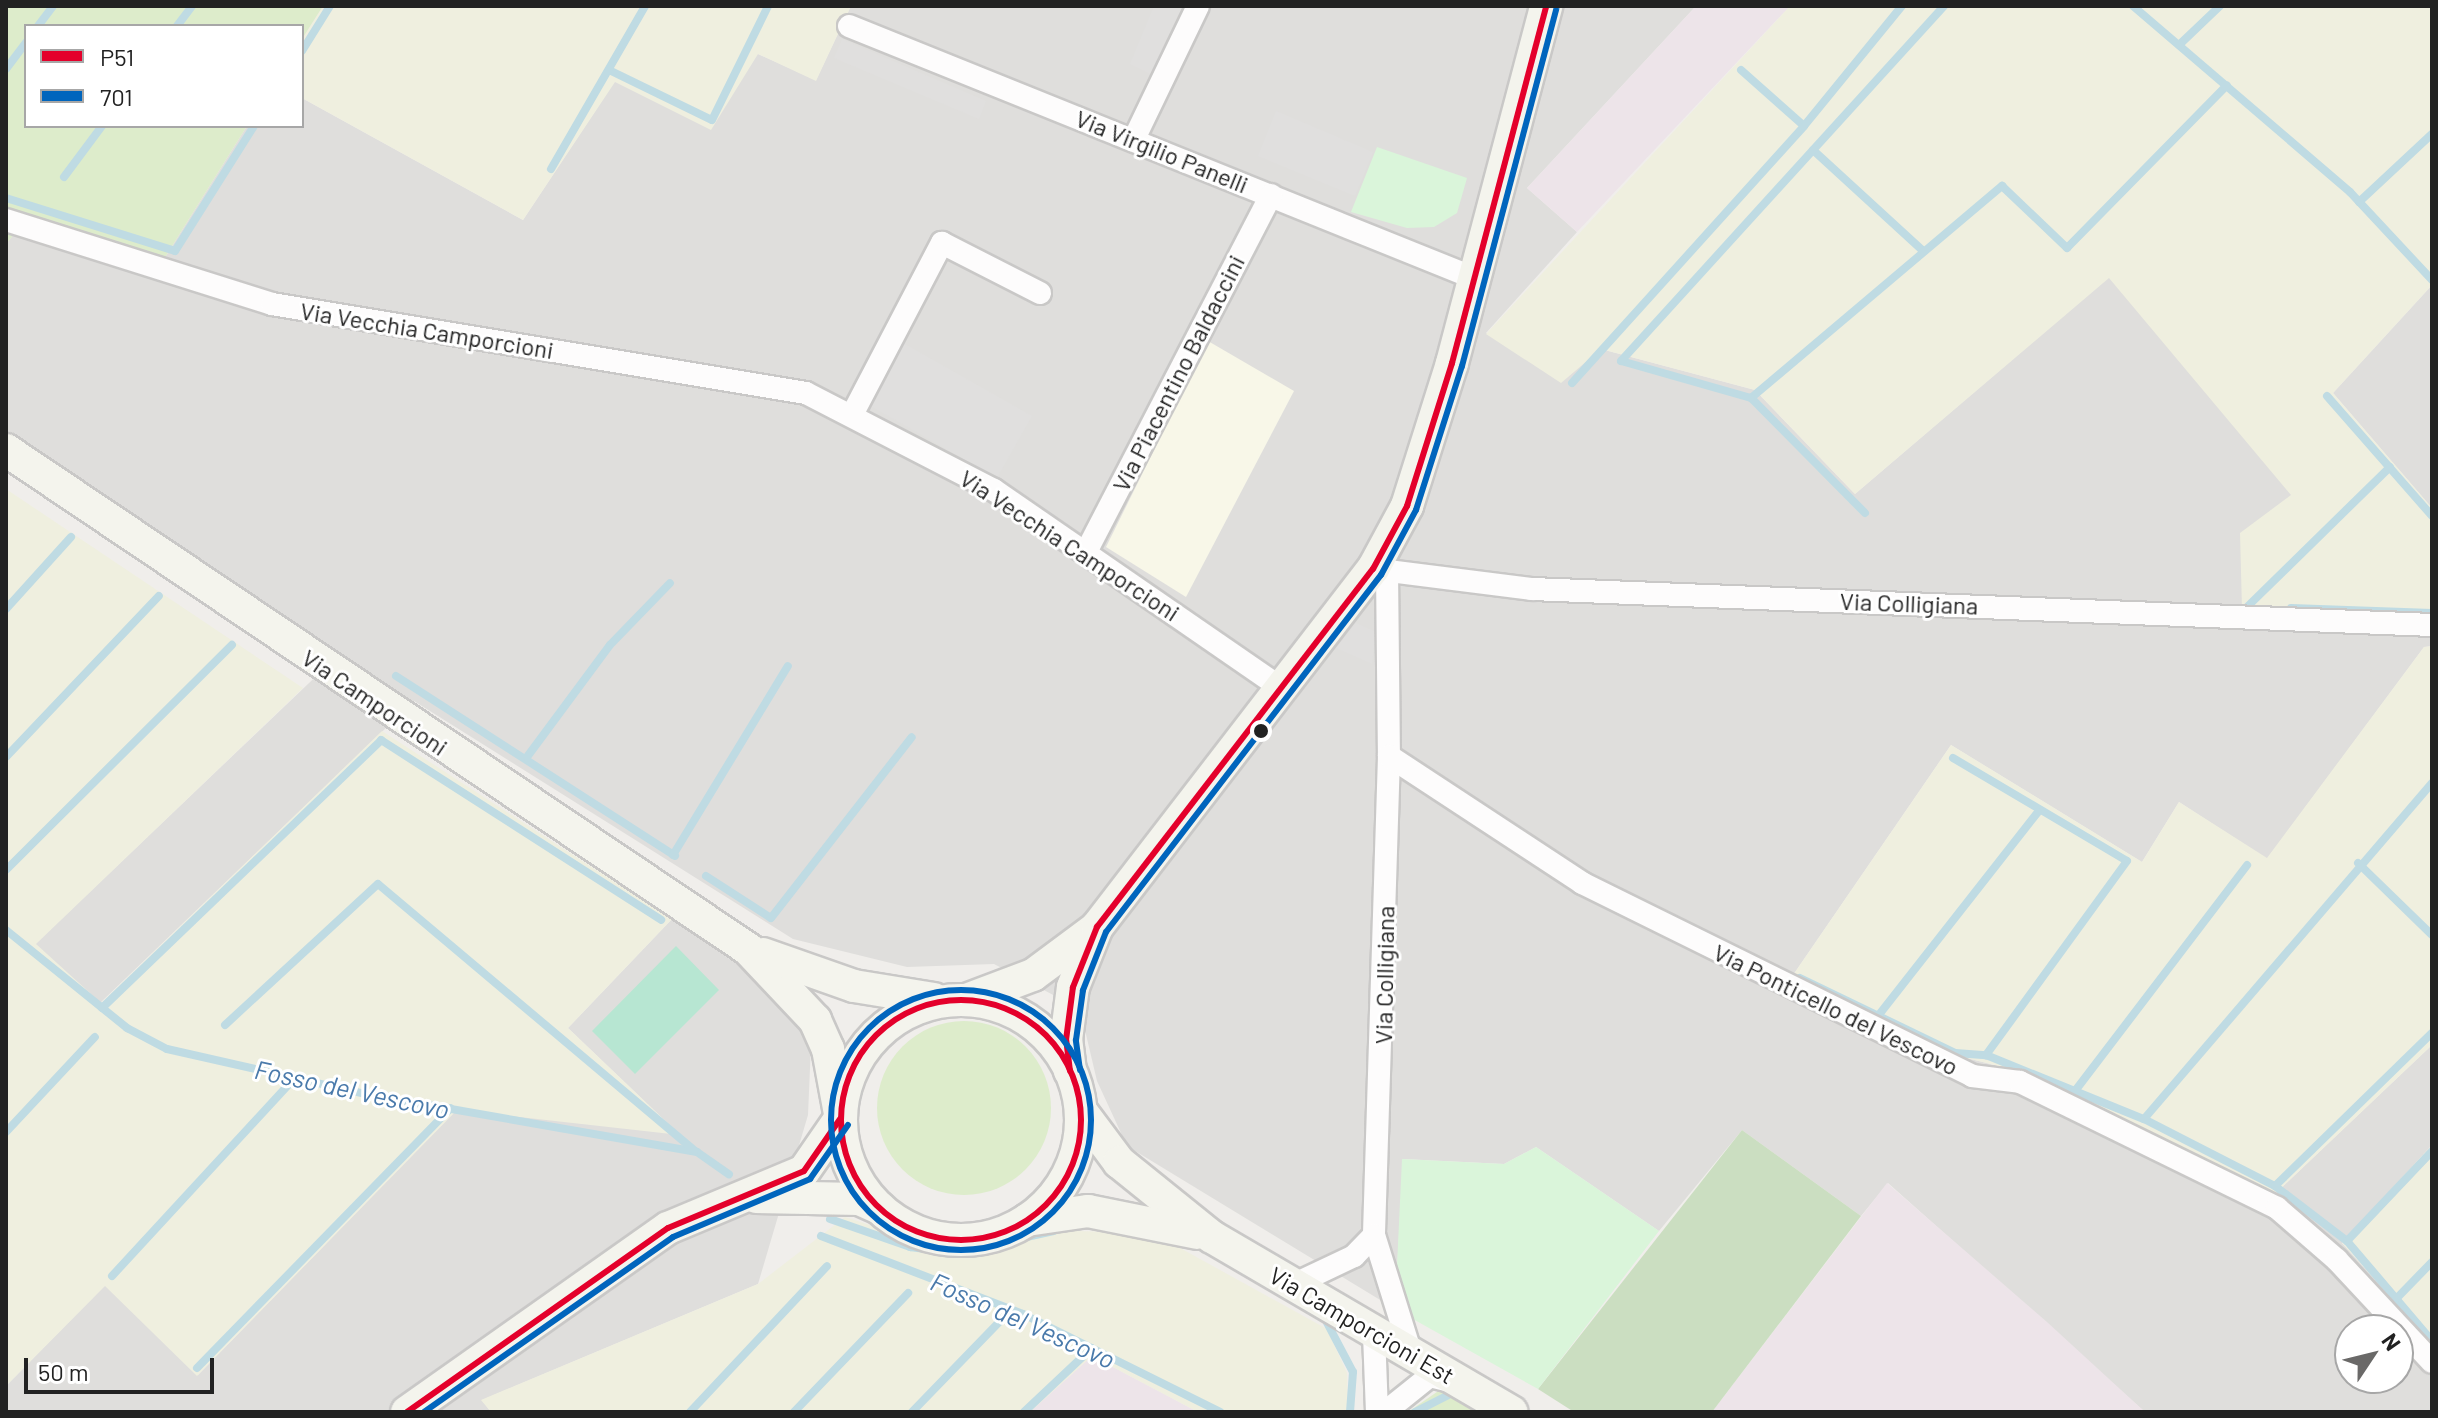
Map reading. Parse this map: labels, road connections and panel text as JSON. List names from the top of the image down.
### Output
{
  "streets": {
    "main road": ["Via Camporcioni", "Via Camporcioni Est"],
    "street": [
      "Via Virgilio Panelli",
      "Via Vecchia Camporcioni",
      "Via Piacentino Baldaccini",
      "Via Colligiana",
      "Via Ponticello del Vescovo"
    ]
  },
  "crossings": [
    ["Via Virgilio Panelli", "Via Piacentino Baldaccini"],
    ["Via Vecchia Camporcioni", "Via Piacentino Baldaccini"],
    ["Via Colligiana", "Via Ponticello del Vescovo"],
    ["Via Colligiana", "Via Camporcioni Est"]
  ],
  "water": ["Fosso del Vescovo"],
  "lines": ["transit line P51", "transit line 701"],
  "legend": ["P51", "701"],
  "scale_bar": "50 m",
  "north": "top right"
}
